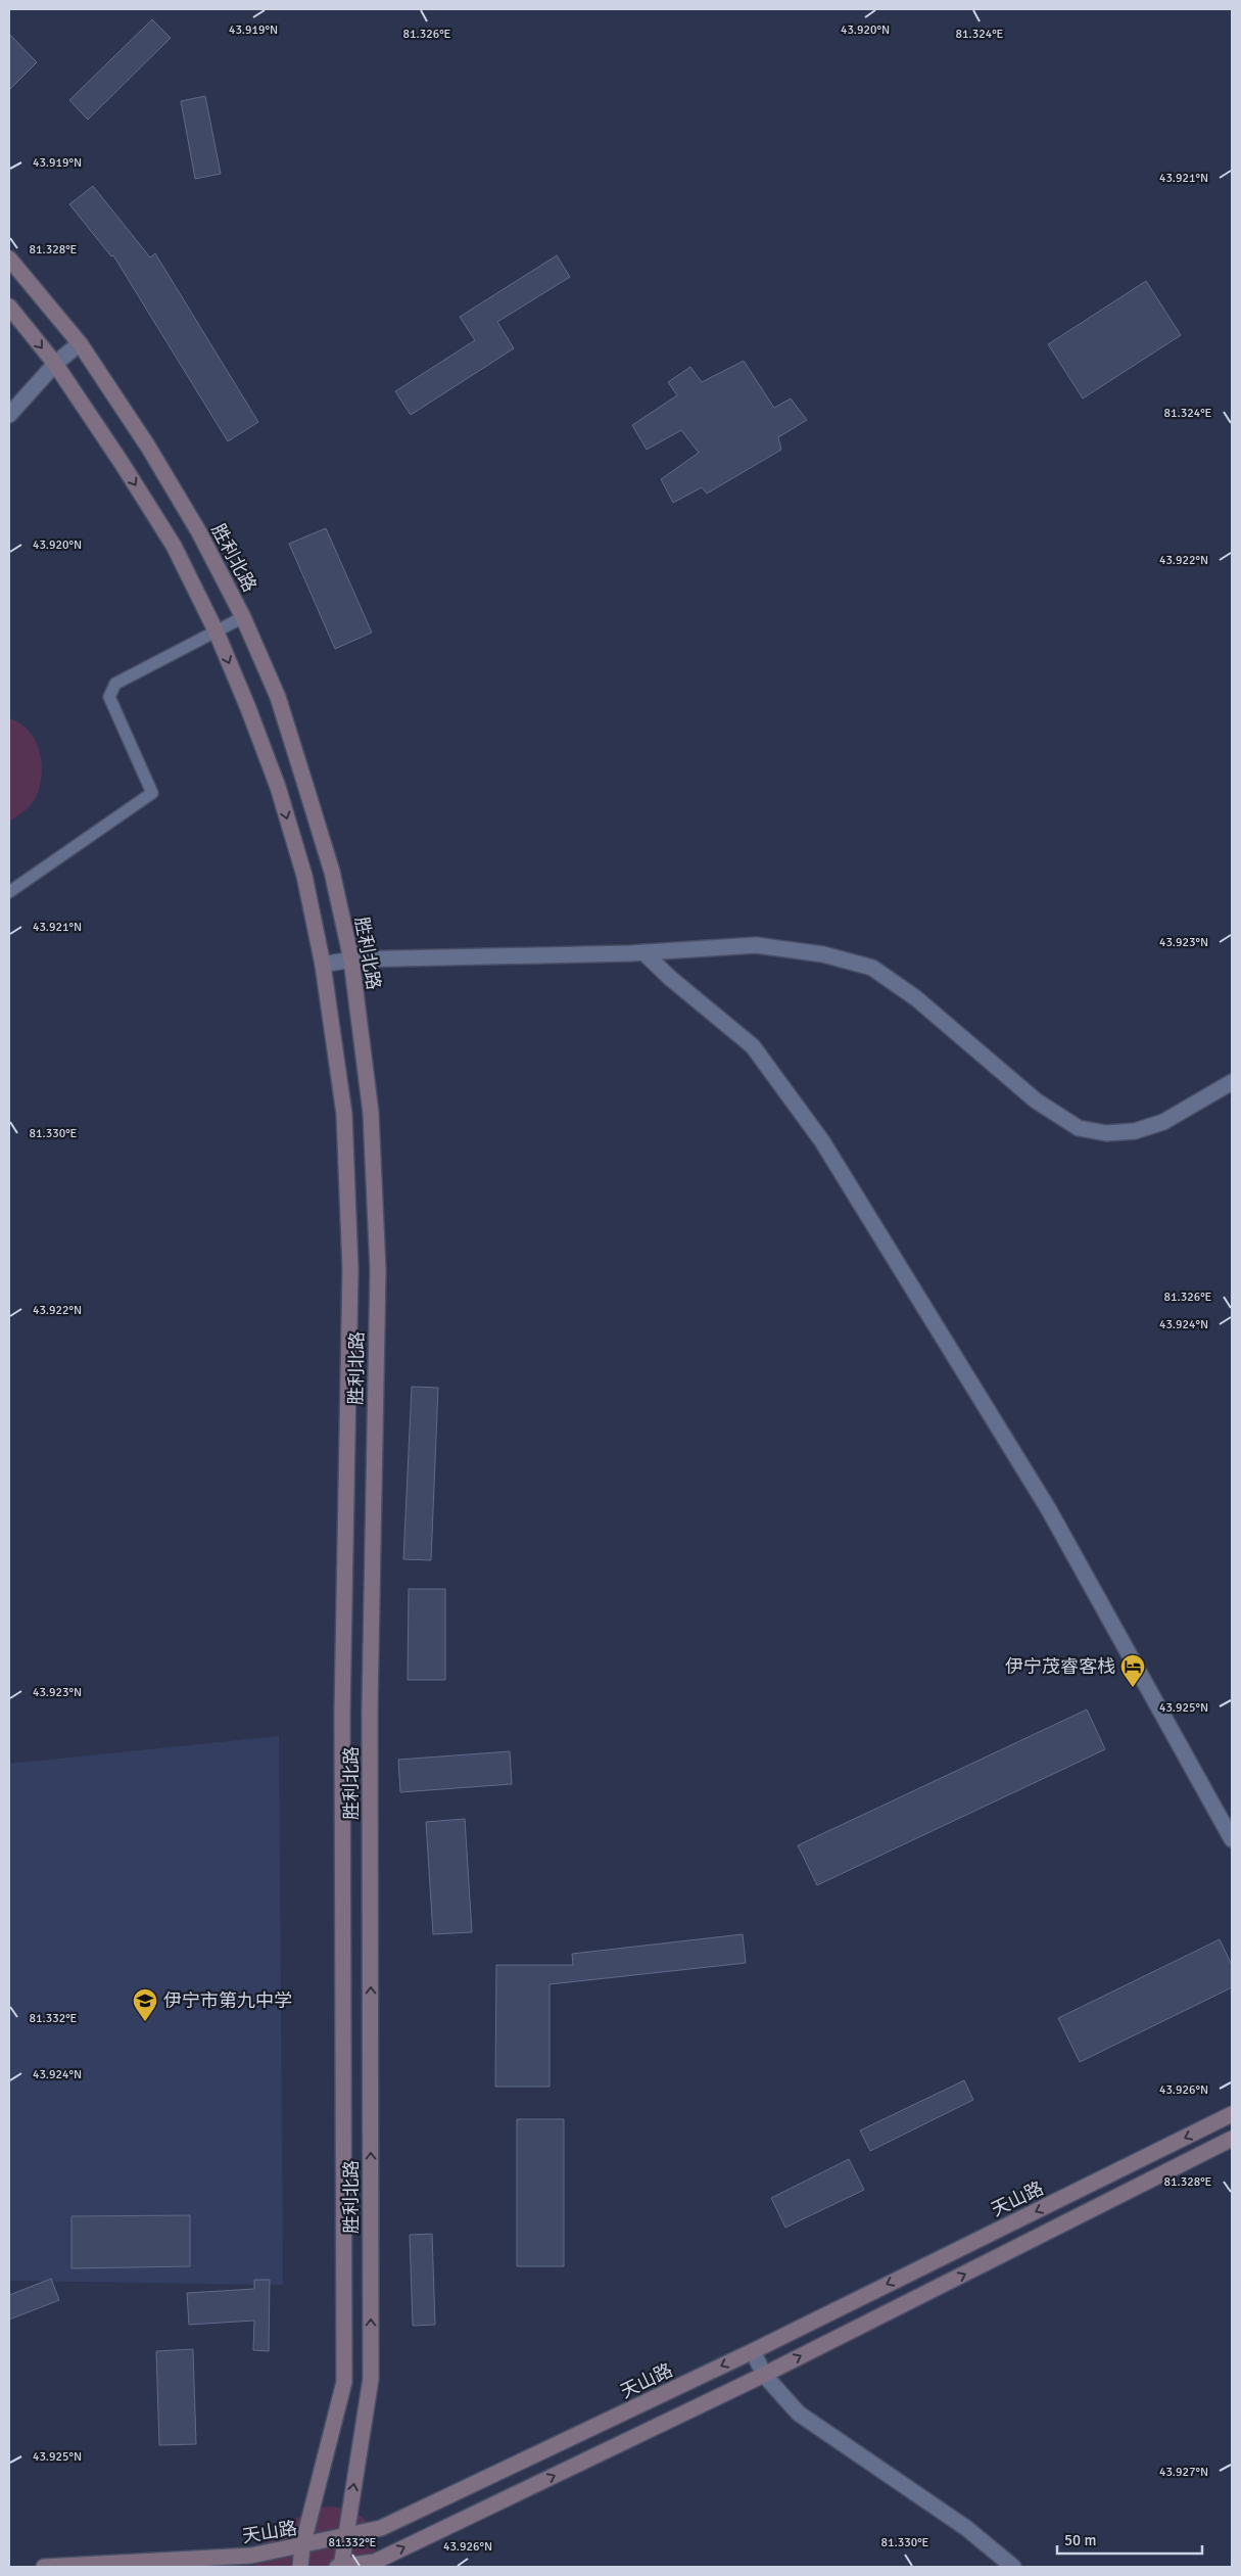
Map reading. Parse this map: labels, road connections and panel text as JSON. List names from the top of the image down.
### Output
{
  "streets": {
    "main road": ["胜利北路", "天山路"]
  },
  "crossings": [
    ["胜利北路", "天山路"]
  ],
  "places": {
    "hotel": ["伊宁茂睿客栈"],
    "school or university": ["伊宁市第九中学"]
  },
  "scale_bar": "50 m",
  "coordinates": [
    "43.919°N",
    "43.920°N",
    "81.326°E",
    "81.324°E",
    "43.921°N",
    "81.328°E",
    "43.922°N",
    "43.923°N",
    "81.330°E",
    "43.924°N",
    "43.925°N",
    "81.332°E",
    "43.926°N",
    "43.927°N"
  ]
}
